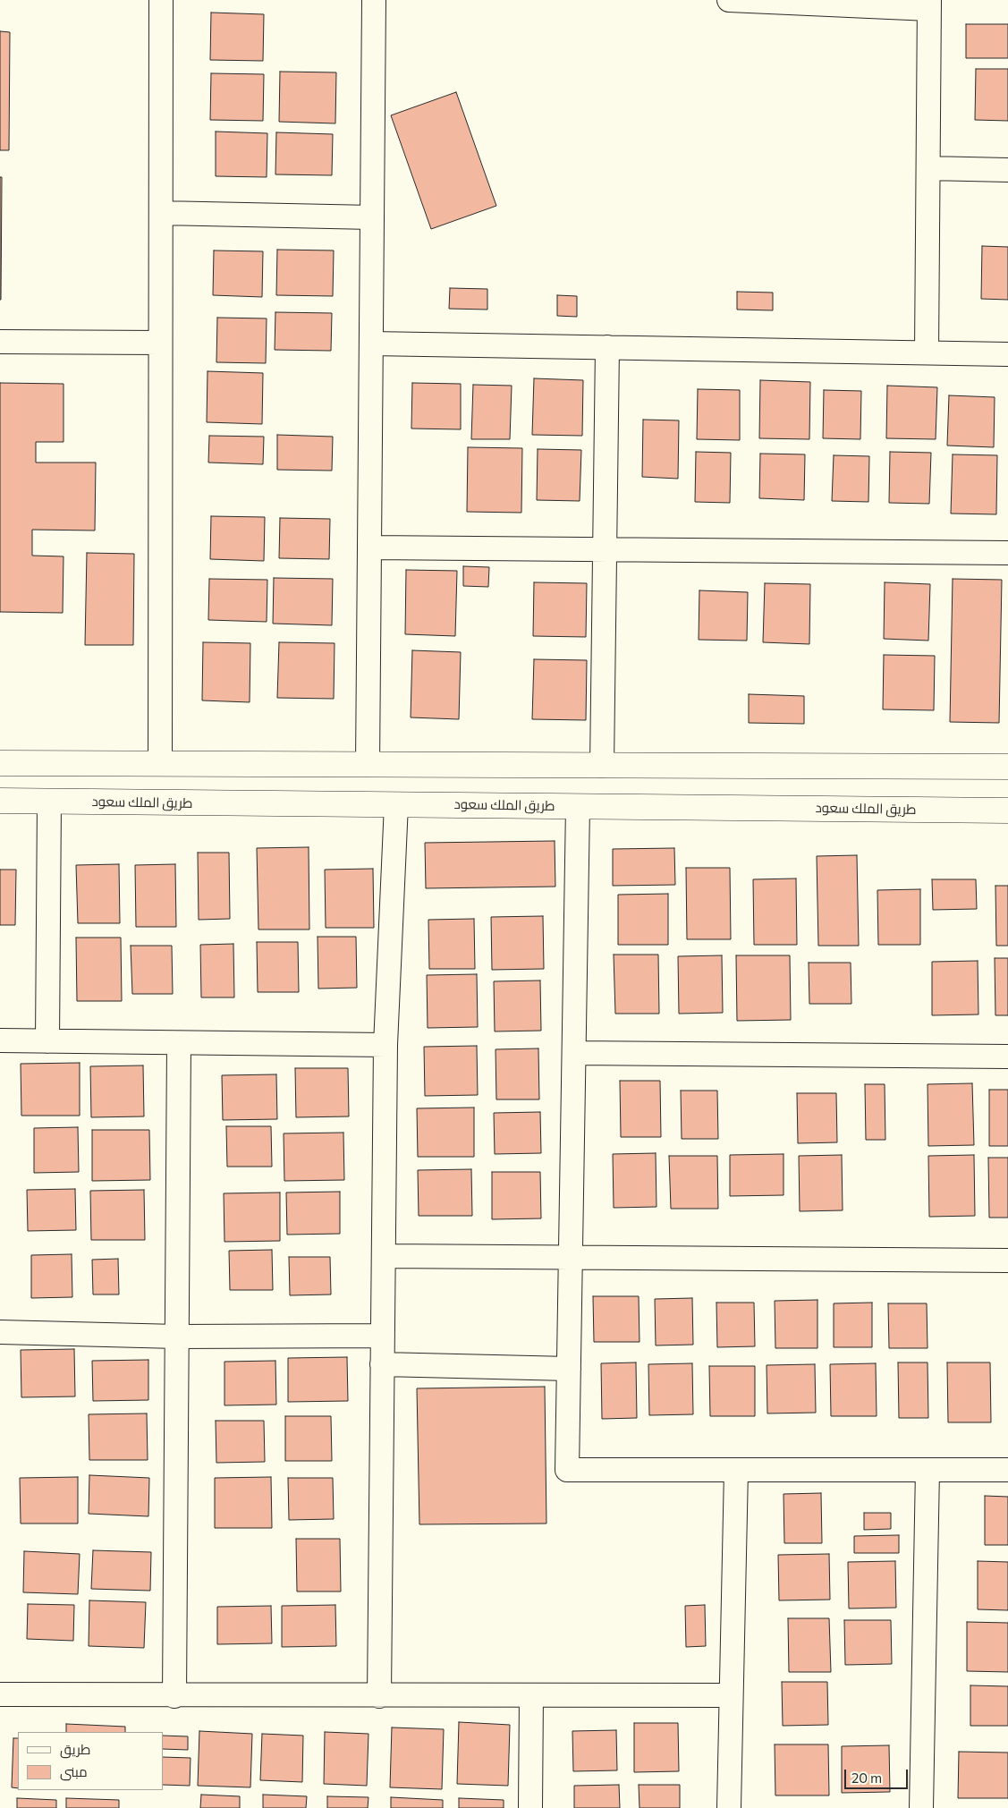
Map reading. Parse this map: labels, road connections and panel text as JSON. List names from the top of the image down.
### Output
{
  "streets": {
    "main road": ["طريق الملك سعود"]
  },
  "legend": ["طريق", "مبنى"],
  "scale_bar": "20 m"
}
